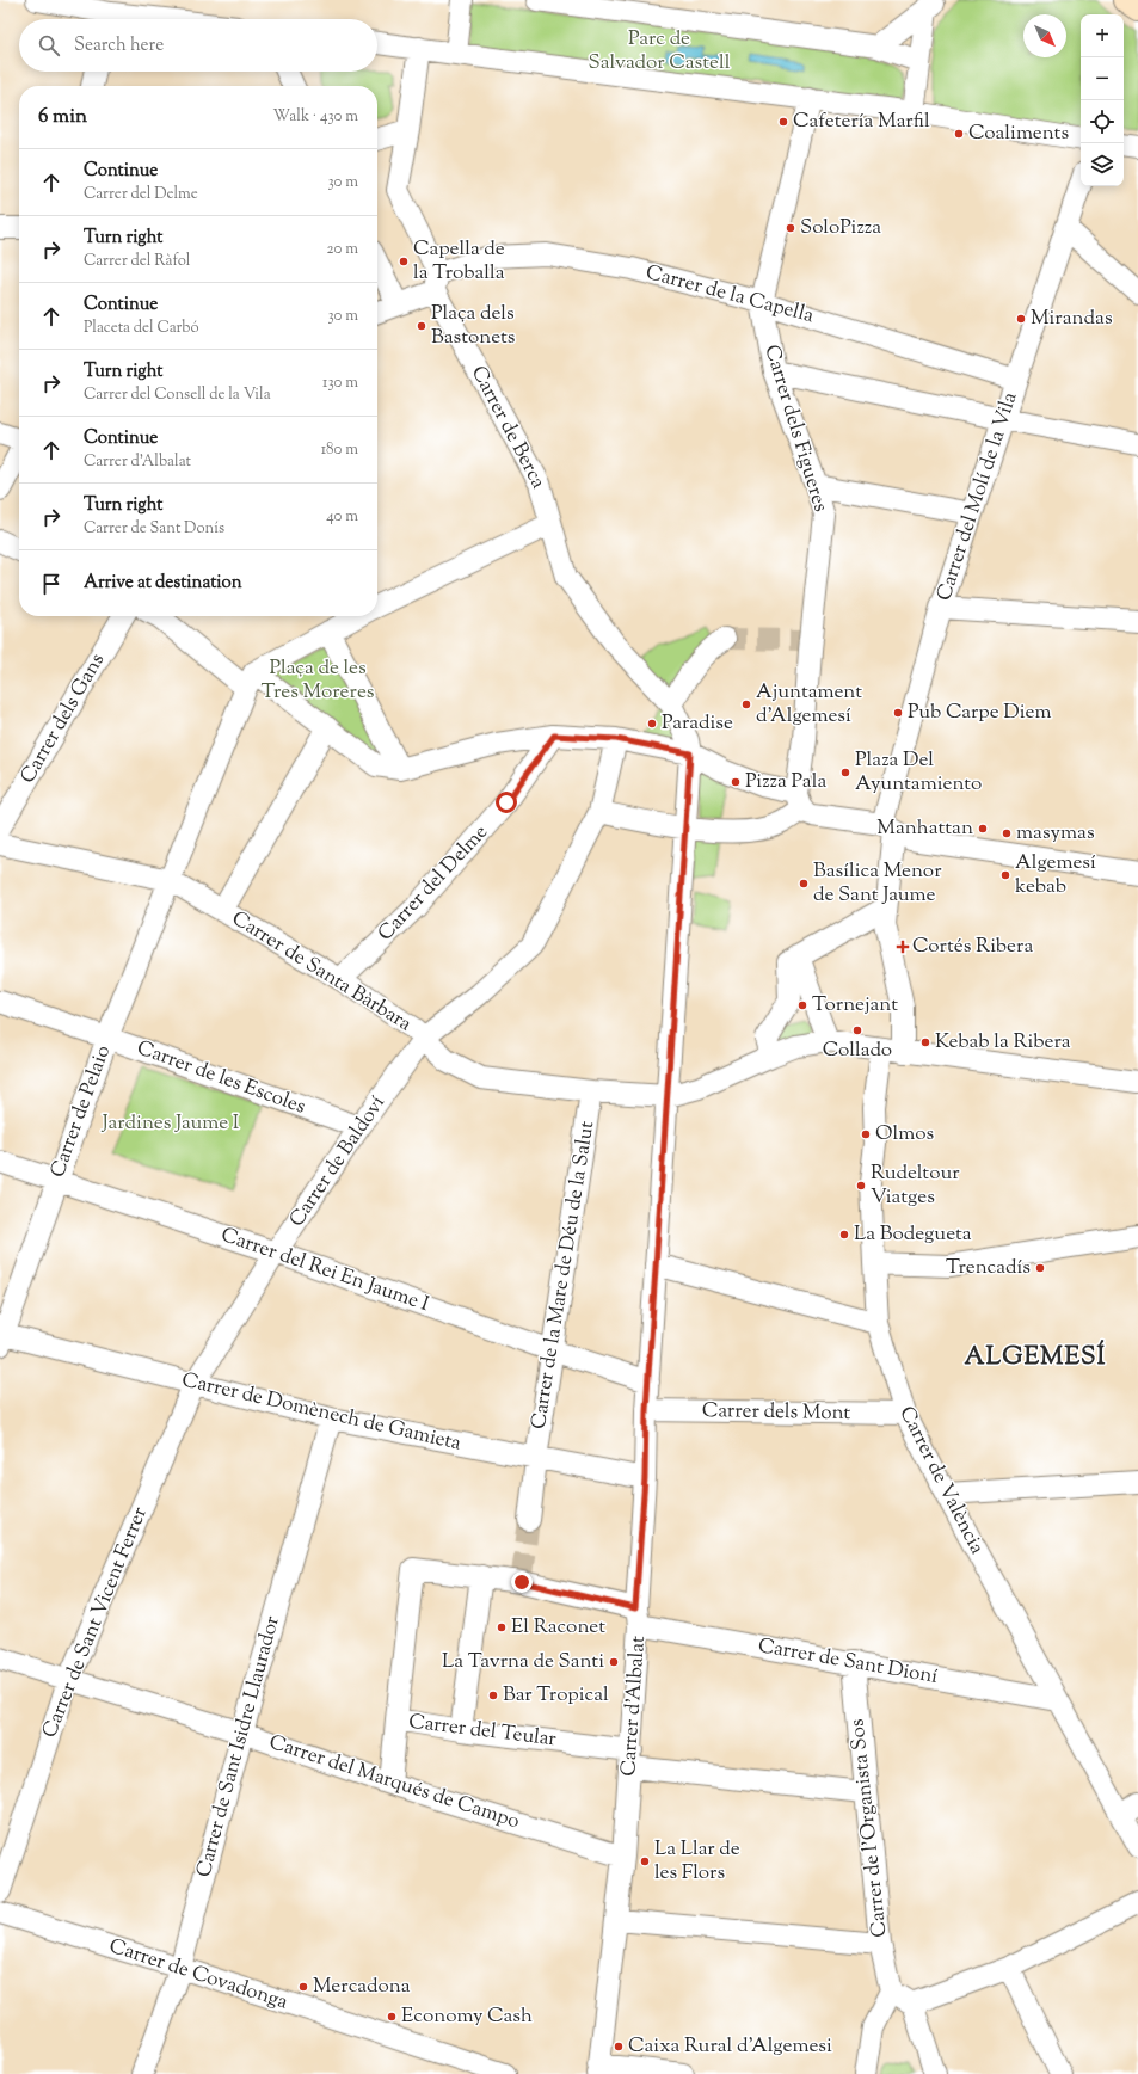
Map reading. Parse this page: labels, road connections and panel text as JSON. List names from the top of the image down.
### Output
{
  "streets": {
    "street": [
      "Carrer de la Capella",
      "Carrer de Berca",
      "Carrer dels Figueres",
      "Carrer del Molí de la Vila",
      "Carrer dels Gans",
      "Carrer del Delme",
      "Carrer de Santa Bàrbara",
      "Carrer de les Escoles",
      "Carrer de Pelaio",
      "Carrer de Baldoví",
      "Carrer del Rei En Jaume I",
      "Carrer de la Mare de Déu de la Salut",
      "Carrer de Domènech de Gamieta",
      "Carrer dels Mont",
      "Carrer de València",
      "Carrer de Sant Vicent Ferrer",
      "Carrer de Sant Dioní",
      "Carrer d'Albalat",
      "Carrer del Teular",
      "Carrer de Sant Isidre Llaurador",
      "Carrer del Marqués de Campo",
      "Carrer de l'Organista Sos",
      "Carrer de Covadonga"
    ]
  },
  "crossings": [
    ["Carrer de la Capella", "Carrer de Berca"],
    ["Carrer de la Capella", "Carrer dels Figueres"],
    ["Carrer de la Capella", "Carrer del Molí de la Vila"],
    ["Carrer de Berca", "Carrer d'Albalat"],
    ["Carrer del Delme", "Carrer de Santa Bàrbara"],
    ["Carrer de Santa Bàrbara", "Carrer de Pelaio"],
    ["Carrer de Santa Bàrbara", "Carrer de Baldoví"],
    ["Carrer de Santa Bàrbara", "Carrer de la Mare de Déu de la Salut"],
    ["Carrer de Santa Bàrbara", "Carrer d'Albalat"],
    ["Carrer de les Escoles", "Carrer de Pelaio"],
    ["Carrer de les Escoles", "Carrer de Baldoví"],
    ["Carrer de Pelaio", "Carrer del Rei En Jaume I"],
    ["Carrer de Pelaio", "Carrer de Domènech de Gamieta"],
    ["Carrer de Baldoví", "Carrer del Rei En Jaume I"],
    ["Carrer de Baldoví", "Carrer de Domènech de Gamieta"],
    ["Carrer de Baldoví", "Carrer de Sant Vicent Ferrer"],
    ["Carrer del Rei En Jaume I", "Carrer de la Mare de Déu de la Salut"],
    ["Carrer del Rei En Jaume I", "Carrer d'Albalat"],
    ["Carrer de la Mare de Déu de la Salut", "Carrer de Domènech de Gamieta"],
    ["Carrer de Domènech de Gamieta", "Carrer de Sant Vicent Ferrer"],
    ["Carrer de Domènech de Gamieta", "Carrer d'Albalat"],
    ["Carrer de Domènech de Gamieta", "Carrer de Sant Isidre Llaurador"],
    ["Carrer dels Mont", "Carrer de València"],
    ["Carrer dels Mont", "Carrer d'Albalat"],
    ["Carrer de València", "Carrer de Sant Dioní"],
    ["Carrer de Sant Vicent Ferrer", "Carrer del Marqués de Campo"],
    ["Carrer de Sant Dioní", "Carrer d'Albalat"],
    ["Carrer de Sant Dioní", "Carrer del Teular"],
    ["Carrer de Sant Dioní", "Carrer de l'Organista Sos"],
    ["Carrer d'Albalat", "Carrer del Teular"],
    ["Carrer d'Albalat", "Carrer del Marqués de Campo"],
    ["Carrer del Teular", "Carrer del Marqués de Campo"],
    ["Carrer del Teular", "Carrer de l'Organista Sos"],
    ["Carrer de Sant Isidre Llaurador", "Carrer del Marqués de Campo"],
    ["Carrer de Sant Isidre Llaurador", "Carrer de Covadonga"]
  ],
  "districts": ["ALGEMESÍ"],
  "parks": ["Parc de Salvador Castell", "Plaça de les Tres Moreres", "Jardines Jaume I"],
  "places": {
    "other": [
      "Cafetería Marfil",
      "Coaliments",
      "SoloPizza",
      "Capella de la Troballa",
      "Mirandas",
      "Plaça dels Bastonets",
      "Ajuntament d'Algemesí",
      "Pub Carpe Diem",
      "Paradise",
      "Plaza Del Ayuntamiento",
      "Pizza Pala",
      "Manhattan",
      "masymas",
      "Algemesí kebab",
      "Basílica Menor de Sant Jaume",
      "Tornejant",
      "Collado",
      "Kebab la Ribera",
      "Olmos",
      "Rudeltour Viatges",
      "La Bodegueta",
      "Trencadís",
      "El Raconet",
      "La Tavrna de Santi",
      "Bar Tropical",
      "La Llar de les Flors",
      "Mercadona",
      "Economy Cash",
      "Caixa Rural d'Algemesi"
    ],
    "health": ["Cortés Ribera"]
  },
  "north": "bottom right",
  "page": {
    "map_buttons": ["+", "−"],
    "search": "Search here",
    "heading": ["6 min", "Walk · 430 m"],
    "list": [
      ["Continue", "Carrer del Delme", "30 m"],
      ["Turn right", "Carrer del Ràfol", "20 m"],
      ["Continue", "Placeta del Carbó", "30 m"],
      ["Turn right", "Carrer del Consell de la Vila", "130 m"],
      ["Continue", "Carrer d'Albalat", "180 m"],
      ["Turn right", "Carrer de Sant Donís", "40 m"],
      "Arrive at destination"
    ]
  }
}
